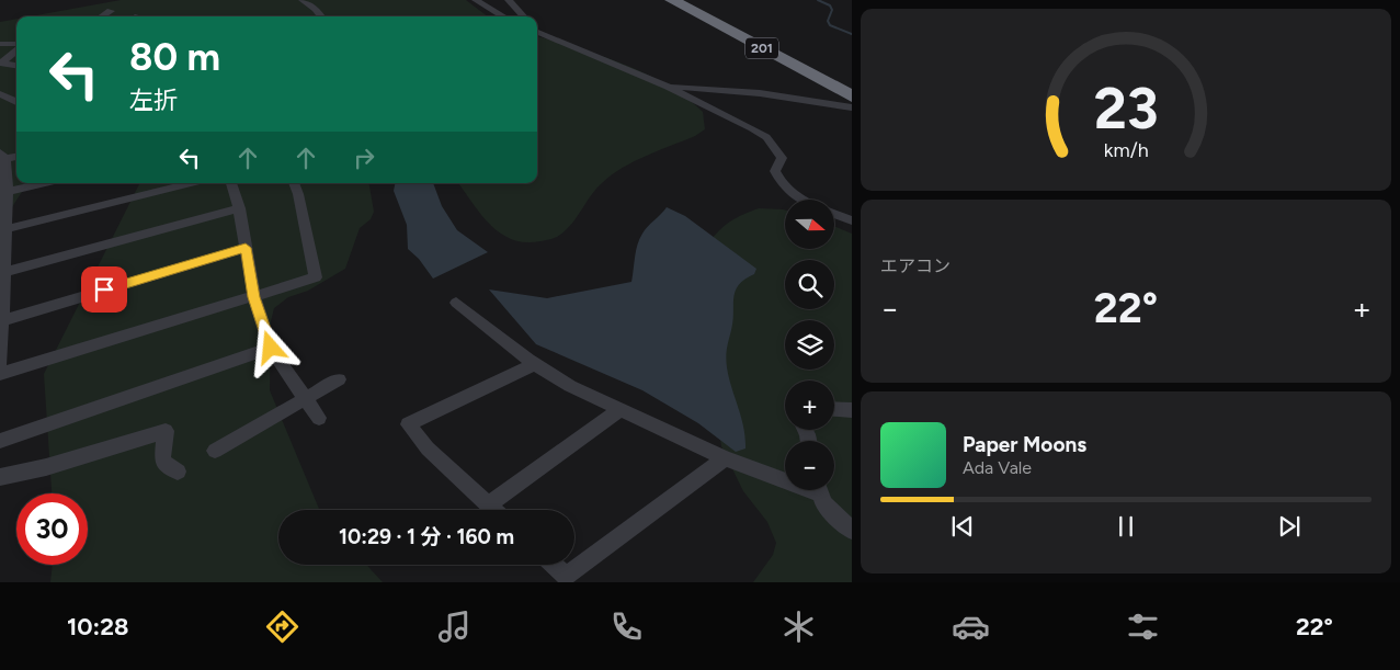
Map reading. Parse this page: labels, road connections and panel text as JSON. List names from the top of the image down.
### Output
{
  "streets": {
    "highway": ["201"]
  },
  "north": "right",
  "page": {
    "turn": ["80 m", "左折"],
    "map_buttons": ["+", "−"],
    "tile": "エアコン",
    "heat": ["−", "22°", "+"],
    "song": ["Paper Moons", "Ada Vale"],
    "limit": "30",
    "trip": "10:29 · 1 分 · 160 m",
    "tabs": ["10:28", "22°"],
    "gauge": ["23", "km/h"]
  }
}
